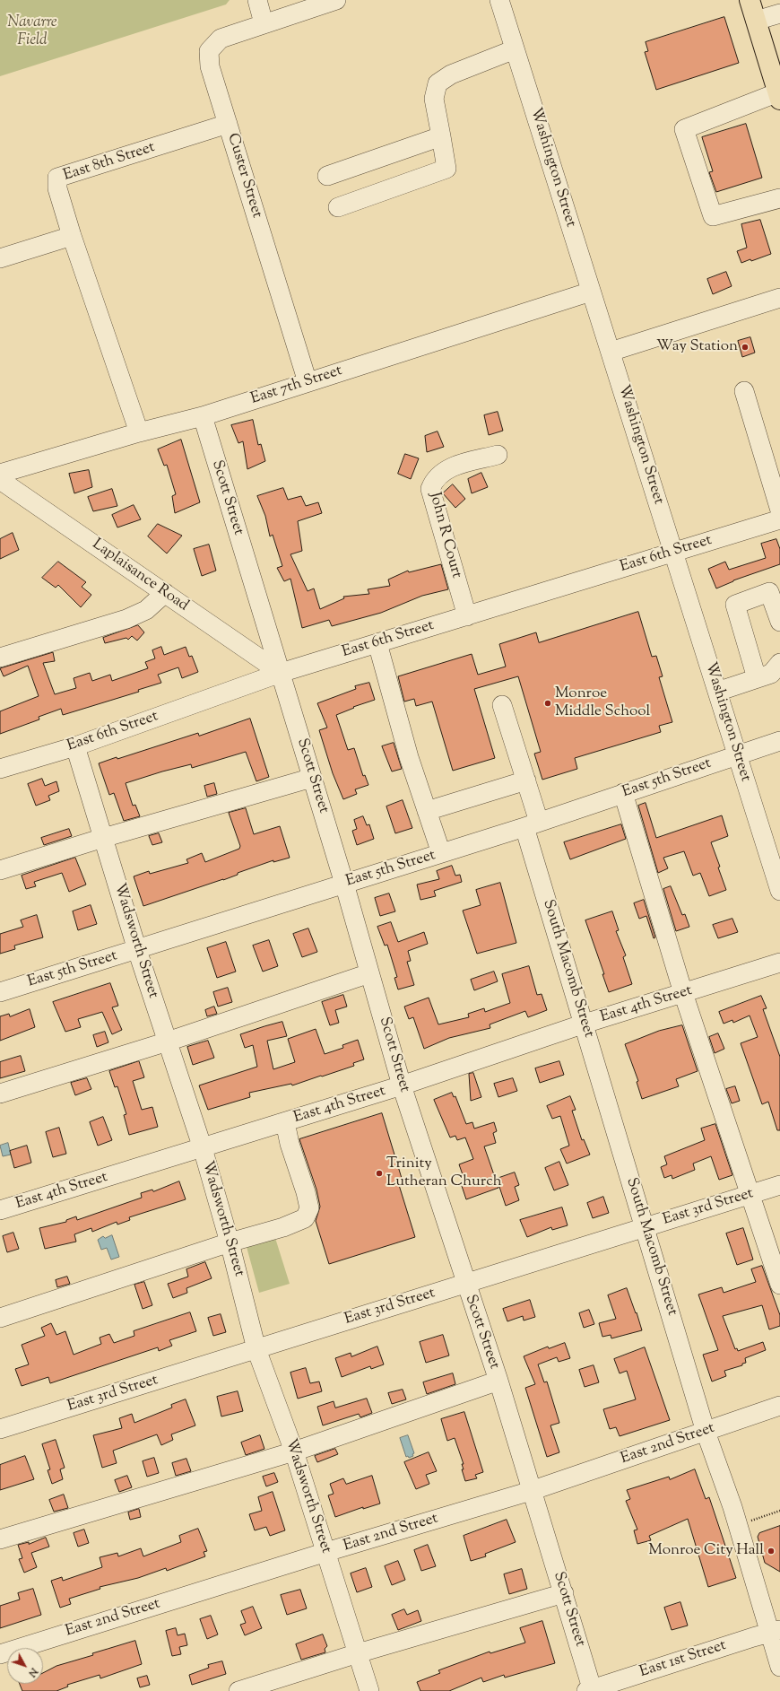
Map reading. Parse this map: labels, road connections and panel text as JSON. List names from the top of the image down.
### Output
{
  "streets": {
    "street": [
      "East 8th Street",
      "Washington Street",
      "Custer Street",
      "East 7th Street",
      "Scott Street",
      "John R Court",
      "East 6th Street",
      "Laplaisance Road",
      "East 5th Street",
      "Wadsworth Street",
      "South Macomb Street",
      "East 4th Street",
      "East 3rd Street",
      "East 2nd Street",
      "East 1st Street"
    ]
  },
  "crossings": [
    ["East 8th Street", "Custer Street"],
    ["Washington Street", "East 7th Street"],
    ["Washington Street", "East 6th Street"],
    ["Washington Street", "East 5th Street"],
    ["Custer Street", "East 7th Street"],
    ["East 7th Street", "Scott Street"],
    ["Scott Street", "East 6th Street"],
    ["Scott Street", "Laplaisance Road"],
    ["Scott Street", "East 5th Street"],
    ["Scott Street", "East 4th Street"],
    ["Scott Street", "East 3rd Street"],
    ["Scott Street", "East 2nd Street"],
    ["Scott Street", "East 1st Street"],
    ["John R Court", "East 6th Street"],
    ["East 6th Street", "Laplaisance Road"],
    ["East 6th Street", "Wadsworth Street"],
    ["East 5th Street", "Wadsworth Street"],
    ["East 5th Street", "South Macomb Street"],
    ["Wadsworth Street", "East 4th Street"],
    ["Wadsworth Street", "East 3rd Street"],
    ["Wadsworth Street", "East 2nd Street"],
    ["South Macomb Street", "East 4th Street"],
    ["South Macomb Street", "East 3rd Street"],
    ["South Macomb Street", "East 2nd Street"],
    ["South Macomb Street", "East 1st Street"]
  ],
  "parks": ["Navarre Field"],
  "places": [
    "Way Station",
    "Monroe Middle School",
    "Trinity Lutheran Church",
    "Monroe City Hall"
  ],
  "north": "bottom right"
}
